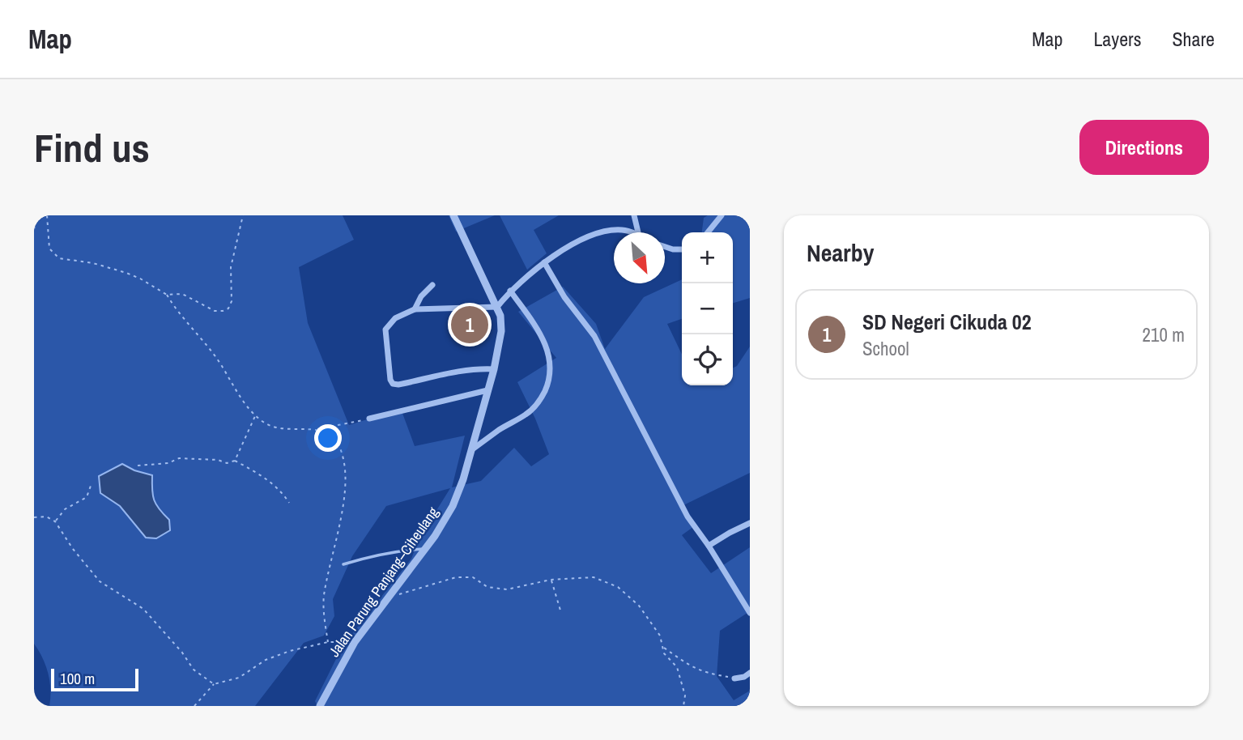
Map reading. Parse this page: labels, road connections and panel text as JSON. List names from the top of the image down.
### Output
{
  "streets": {
    "street": ["Jalan Parung Panjang–Ciheulang"]
  },
  "scale_bar": "100 m",
  "north": "bottom right",
  "page": {
    "header": "Map",
    "nav": ["Map", "Layers", "Share"],
    "buttons": "Directions",
    "title": "Find us",
    "heading": "Nearby",
    "map_buttons": ["+", "−"],
    "list": [
      {
        "mark": "1",
        "name": "SD Negeri Cikuda 02",
        "note": "School",
        "value": "210 m"
      }
    ],
    "pins": "1",
    "scale": "100 m"
  }
}
